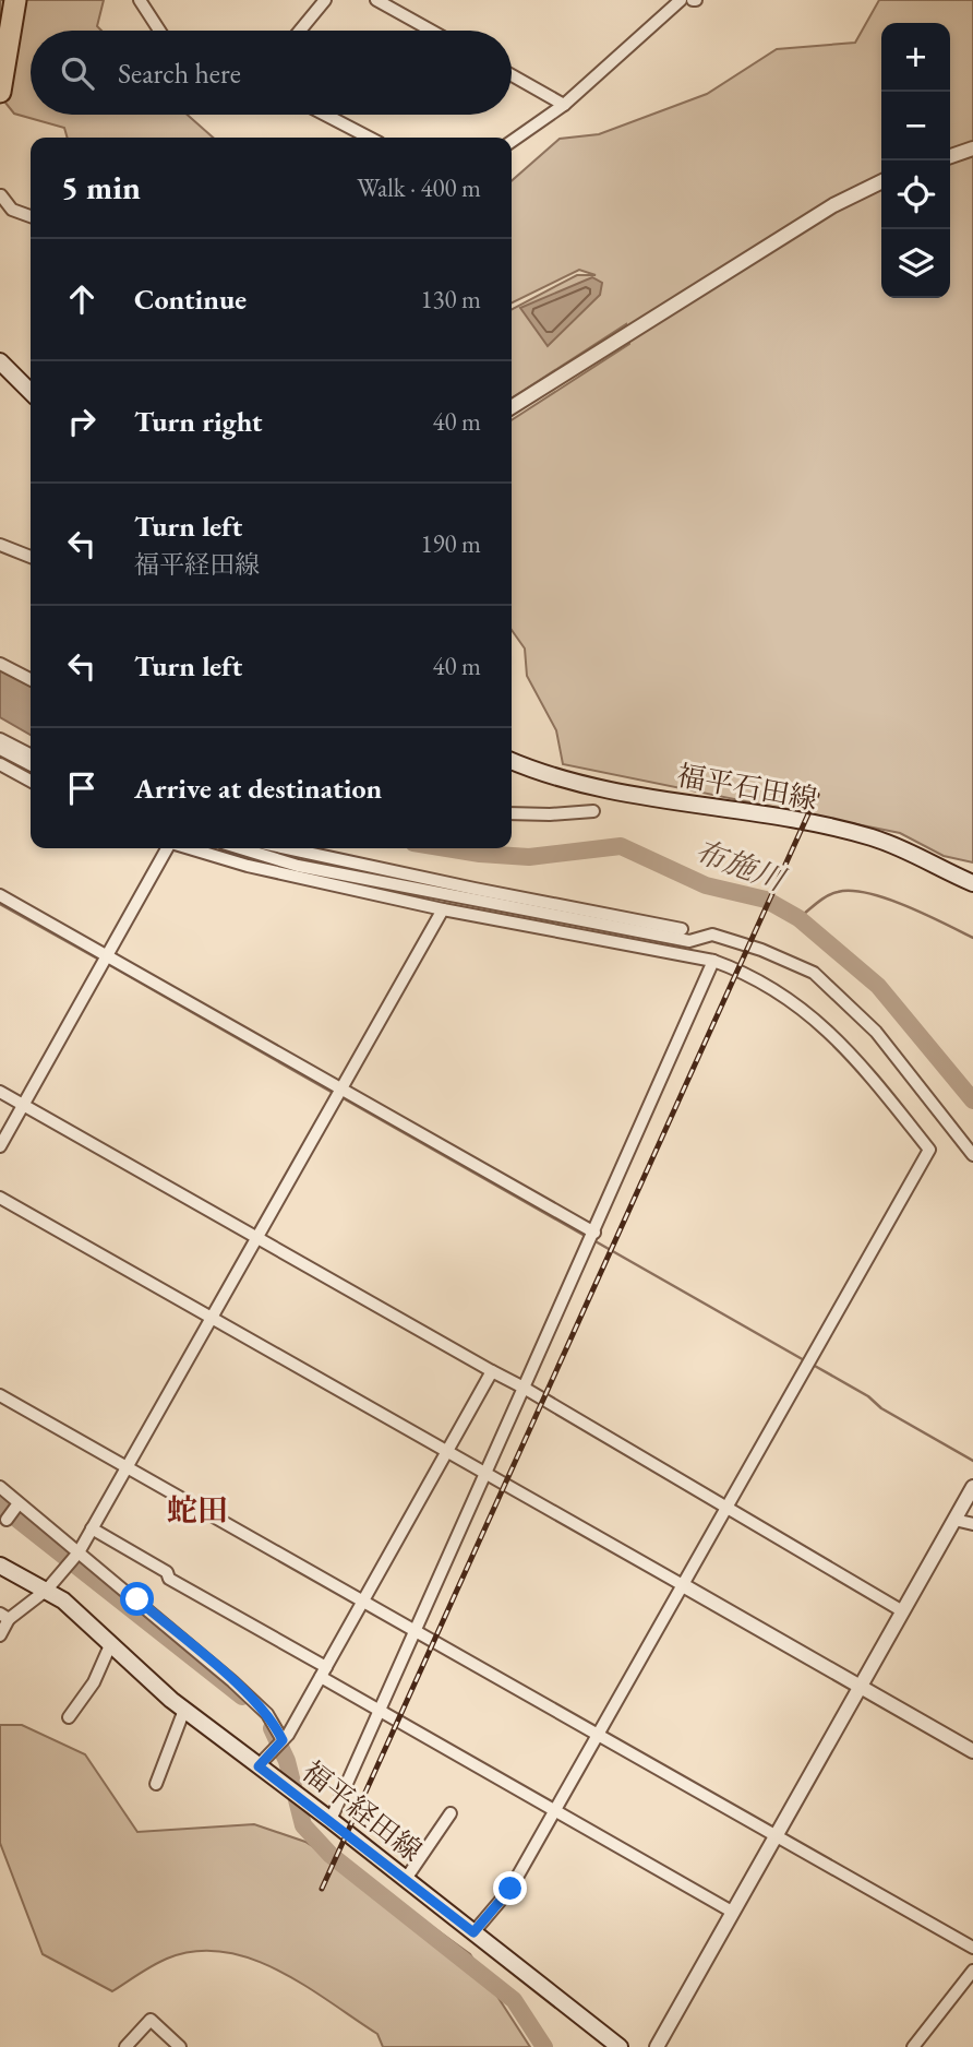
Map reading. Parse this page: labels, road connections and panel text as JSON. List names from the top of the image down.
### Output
{
  "streets": {
    "main road": ["福平石田線", "福平経田線"]
  },
  "districts": ["蛇田"],
  "water": ["布施川"],
  "page": {
    "map_buttons": ["+", "−"],
    "search": "Search here",
    "heading": ["5 min", "Walk · 400 m"],
    "list": [
      ["Continue", "130 m"],
      ["Turn right", "40 m"],
      ["Turn left", "福平経田線", "190 m"],
      ["Turn left", "40 m"],
      "Arrive at destination"
    ]
  }
}
